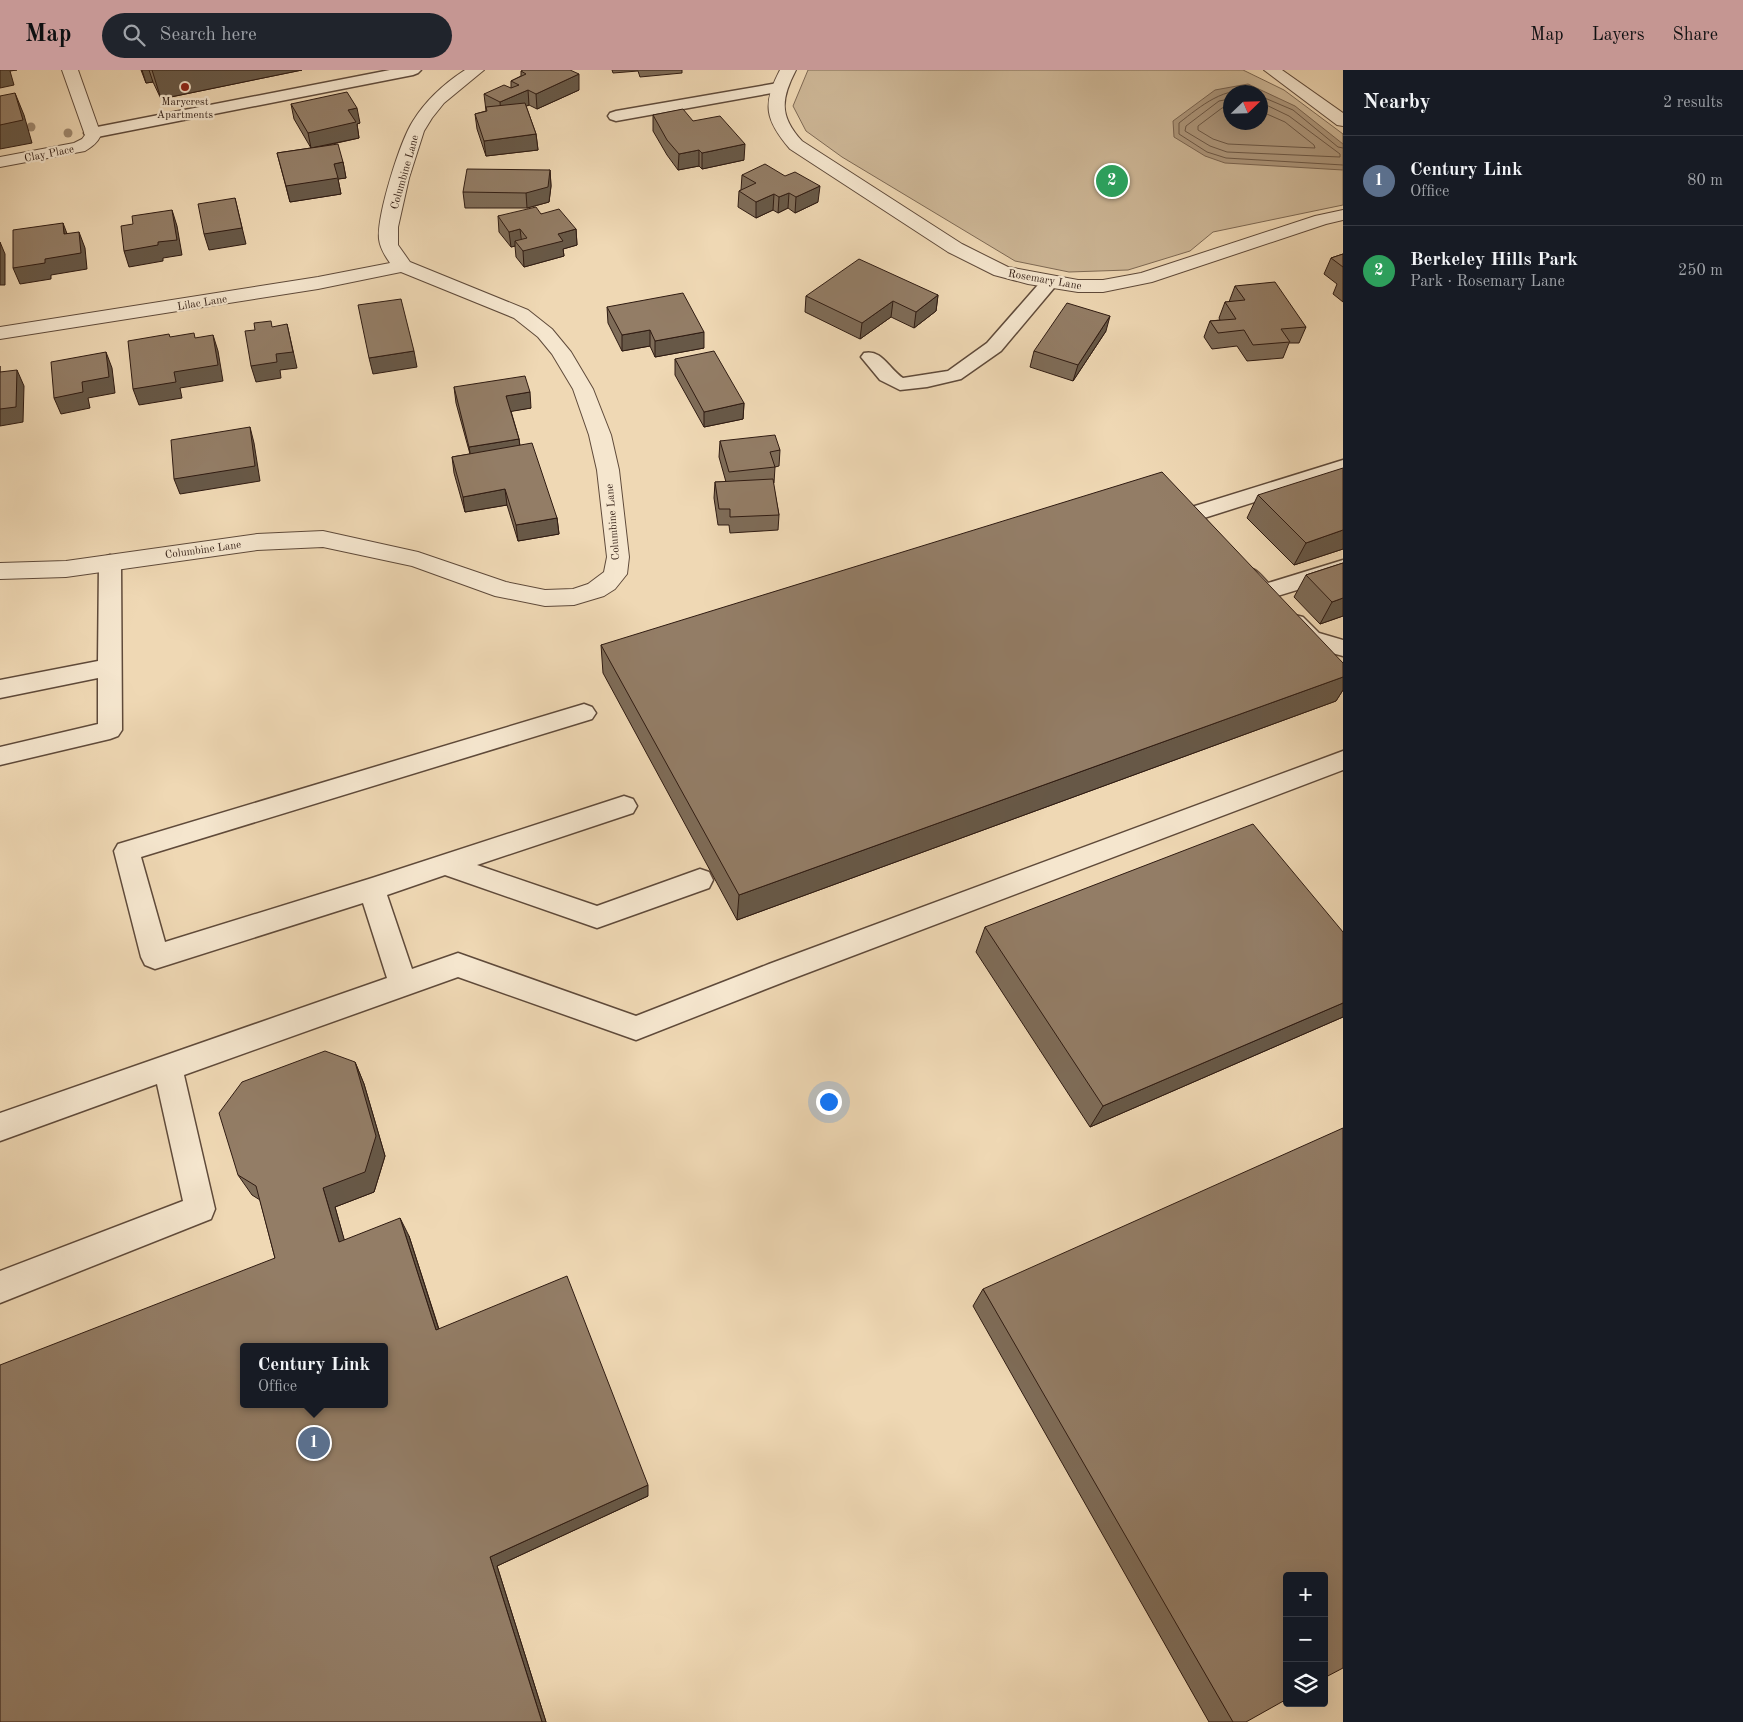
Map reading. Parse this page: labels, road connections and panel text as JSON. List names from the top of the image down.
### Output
{
  "streets": {
    "street": [
      "Clay Place",
      "Columbine Lane",
      "Rosemary Lane",
      "Lilac Lane"
    ]
  },
  "crossings": [
    ["Columbine Lane", "Lilac Lane"]
  ],
  "places": ["Marycrest Apartments"],
  "north": "top right",
  "page": {
    "header": "Map",
    "search": "Search here",
    "nav": ["Map", "Layers", "Share"],
    "heading": ["Nearby", "2 results"],
    "list": [
      {
        "mark": "1",
        "name": "Century Link",
        "note": "Office",
        "value": "80 m"
      },
      {
        "mark": "2",
        "name": "Berkeley Hills Park",
        "note": "Park · Rosemary Lane",
        "value": "250 m"
      }
    ],
    "pins": ["2", "1"],
    "popup": ["Century Link", "Office"],
    "map_buttons": ["+", "−"]
  }
}
